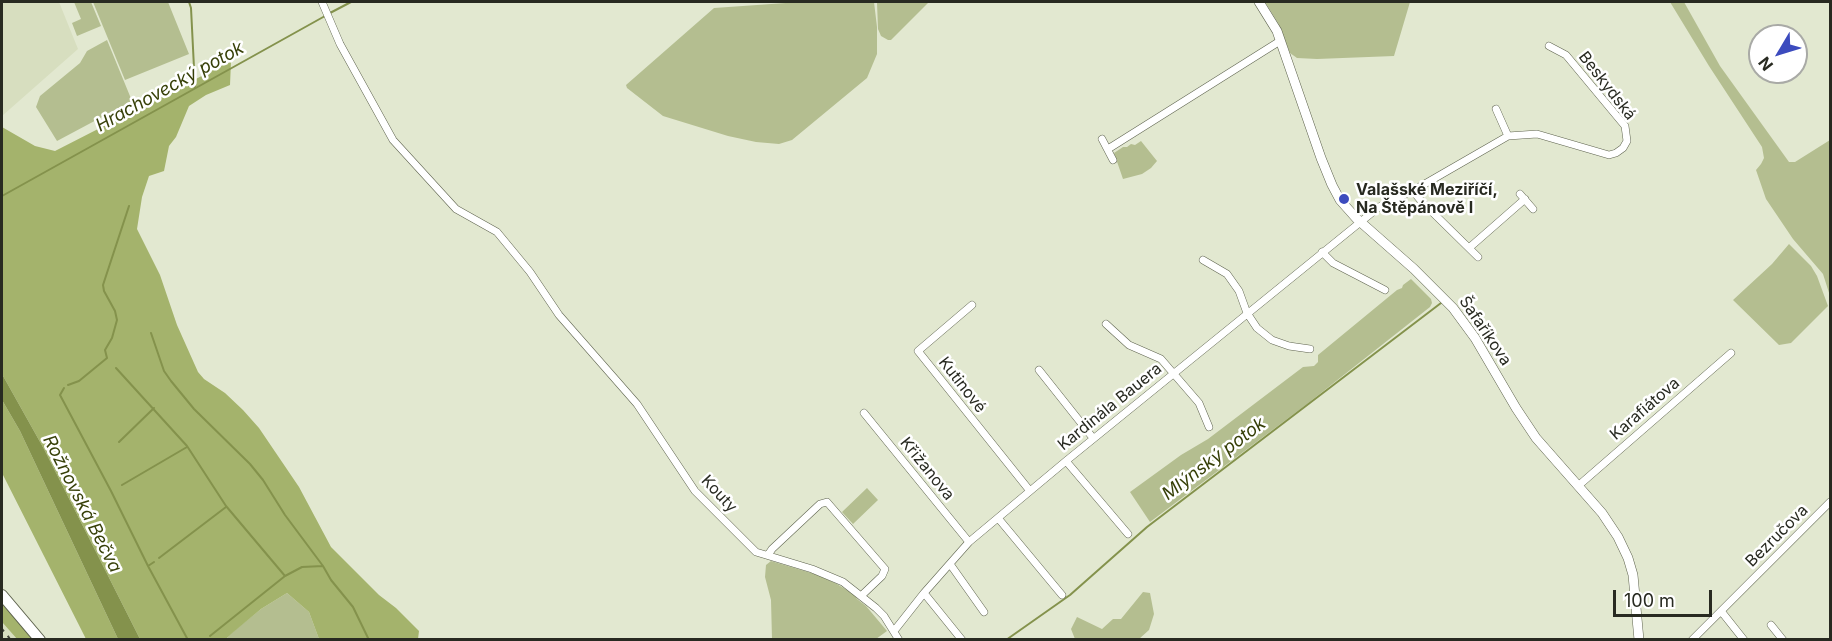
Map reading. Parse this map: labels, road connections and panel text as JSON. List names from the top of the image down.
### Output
{
  "streets": {
    "street": [
      "Beskydská",
      "Šafaříkova",
      "Kutinové",
      "Kardinála Bauera",
      "Karafiátova",
      "Křižanova",
      "Kouty",
      "Bezručova"
    ]
  },
  "crossings": [
    ["Beskydská", "Šafaříkova"],
    ["Beskydská", "Kardinála Bauera"],
    ["Šafaříkova", "Kardinála Bauera"],
    ["Šafaříkova", "Karafiátova"],
    ["Kutinové", "Kardinála Bauera"],
    ["Kardinála Bauera", "Křižanova"],
    ["Kardinála Bauera", "Kouty"]
  ],
  "water": ["Hrachovecký potok", "Mlýnský potok", "Rožnovská Bečva"],
  "places": ["Valašské Meziříčí, Na Štěpánově I"],
  "scale_bar": "100 m",
  "north": "bottom left"
}
